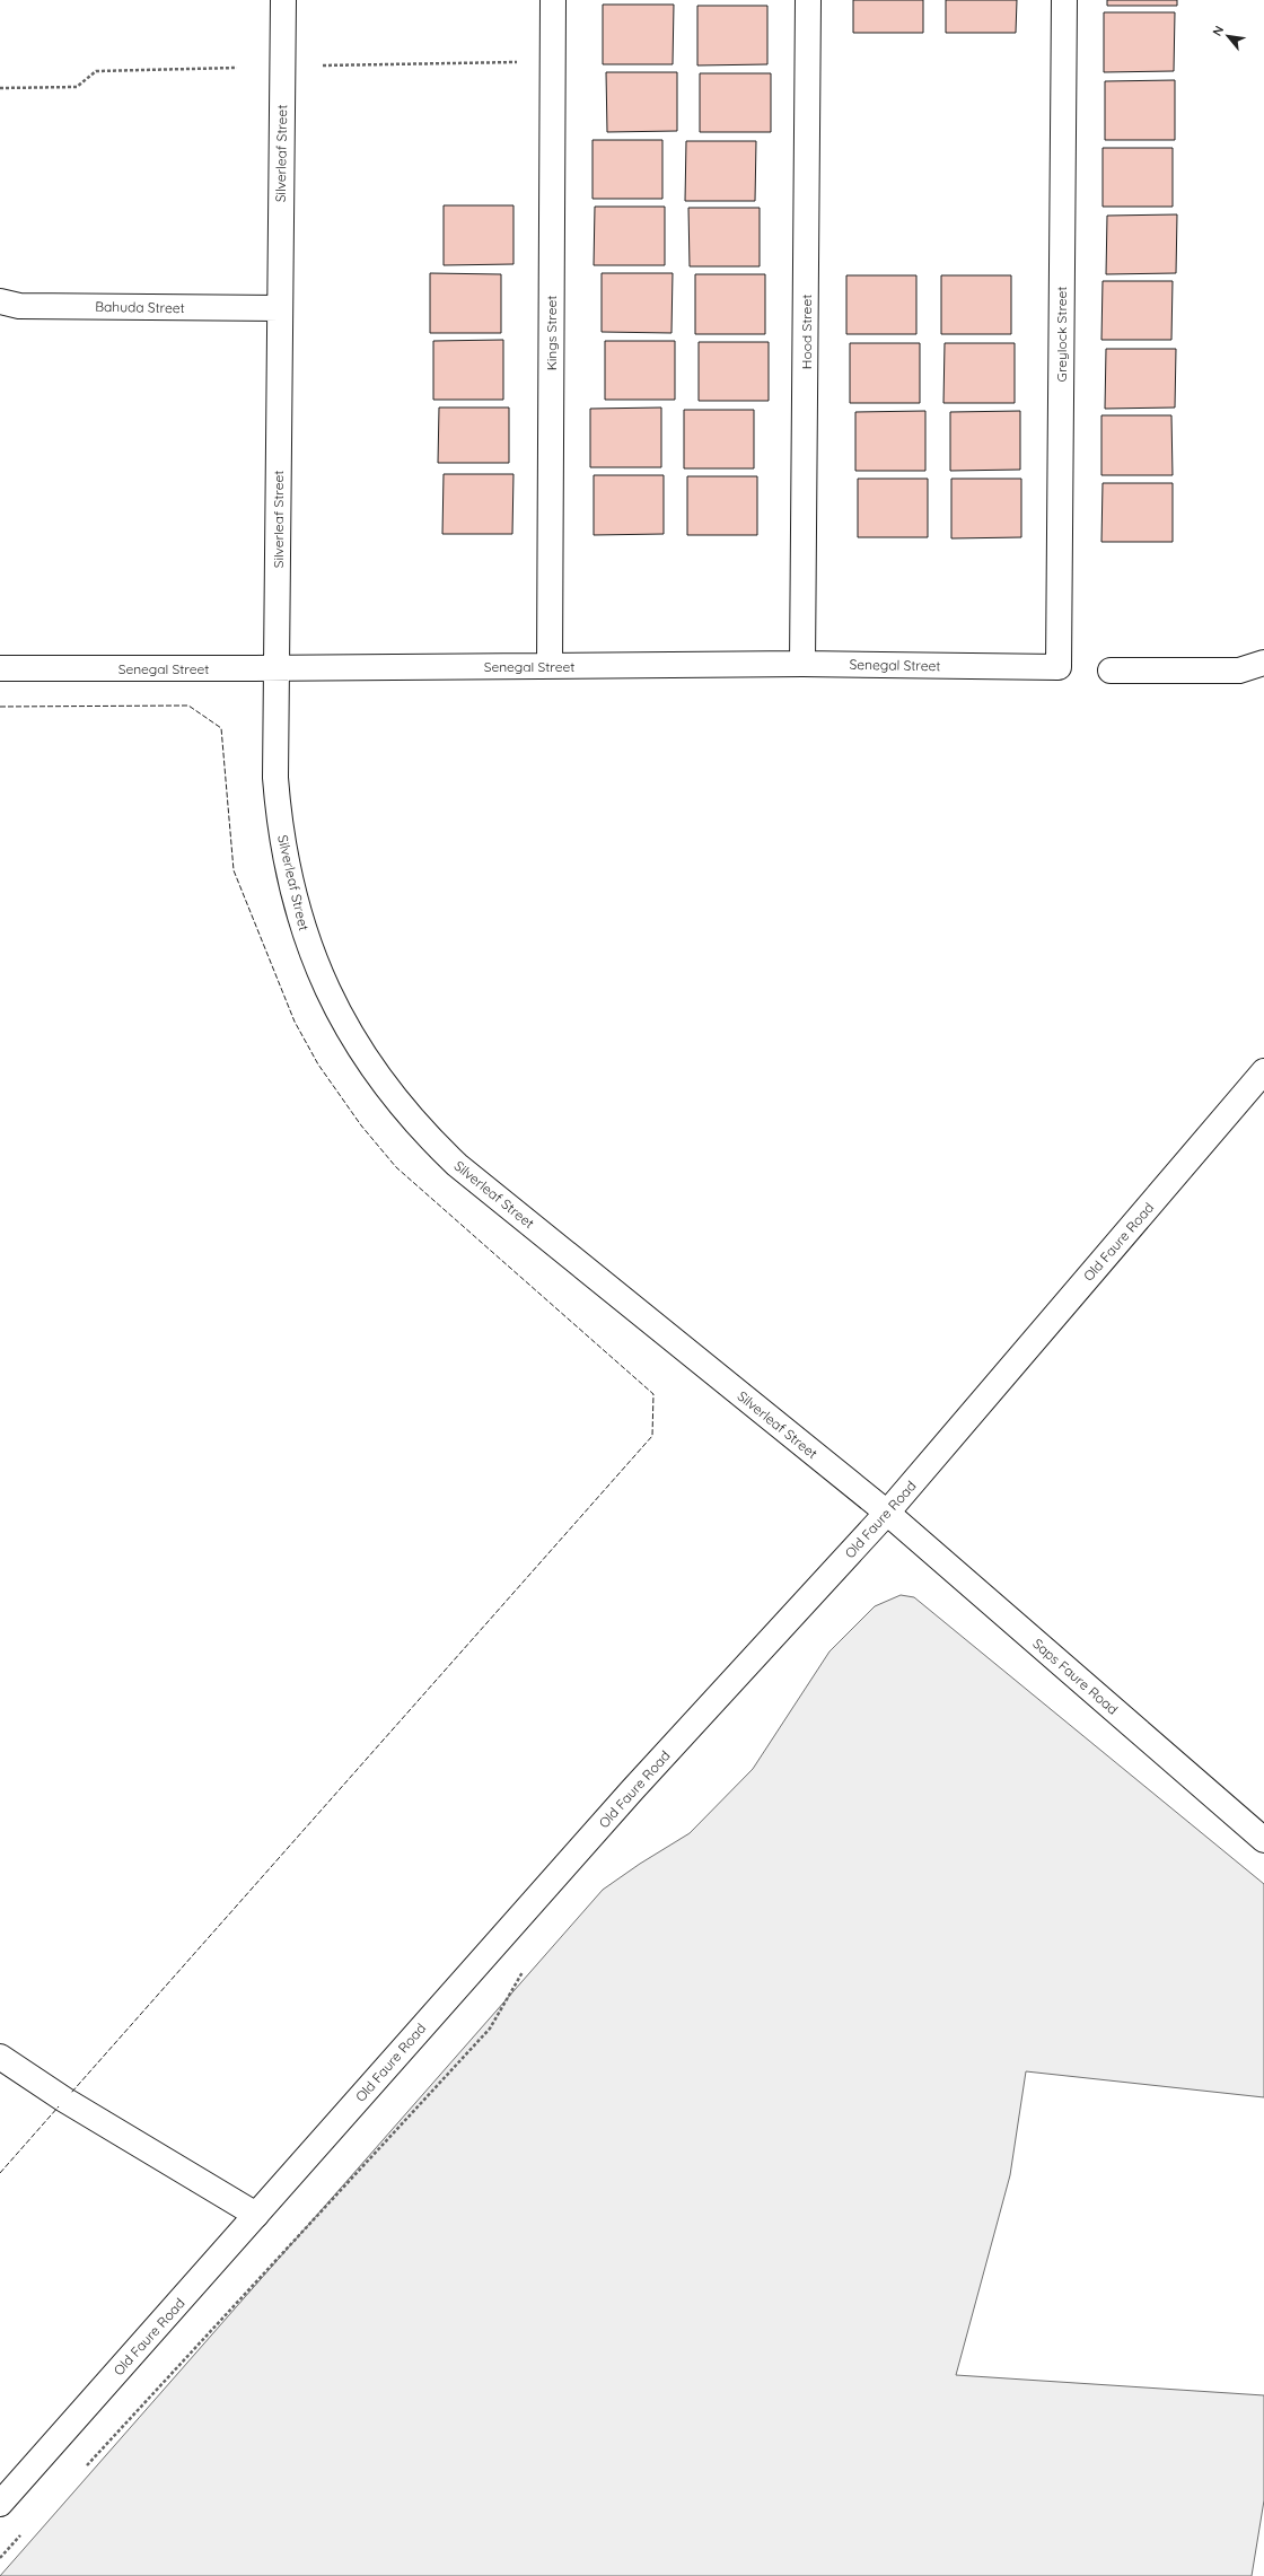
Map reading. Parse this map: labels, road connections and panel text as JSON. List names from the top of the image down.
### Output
{
  "streets": {
    "street": [
      "Silverleaf Street",
      "Bahuda Street",
      "Hood Street",
      "Kings Street",
      "Greylock Street",
      "Senegal Street",
      "Old Faure Road",
      "Saps Faure Road"
    ]
  },
  "crossings": [
    ["Silverleaf Street", "Bahuda Street"],
    ["Silverleaf Street", "Senegal Street"],
    ["Silverleaf Street", "Old Faure Road"],
    ["Silverleaf Street", "Saps Faure Road"],
    ["Hood Street", "Senegal Street"],
    ["Kings Street", "Senegal Street"],
    ["Greylock Street", "Senegal Street"],
    ["Old Faure Road", "Saps Faure Road"]
  ],
  "north": "top left"
}
